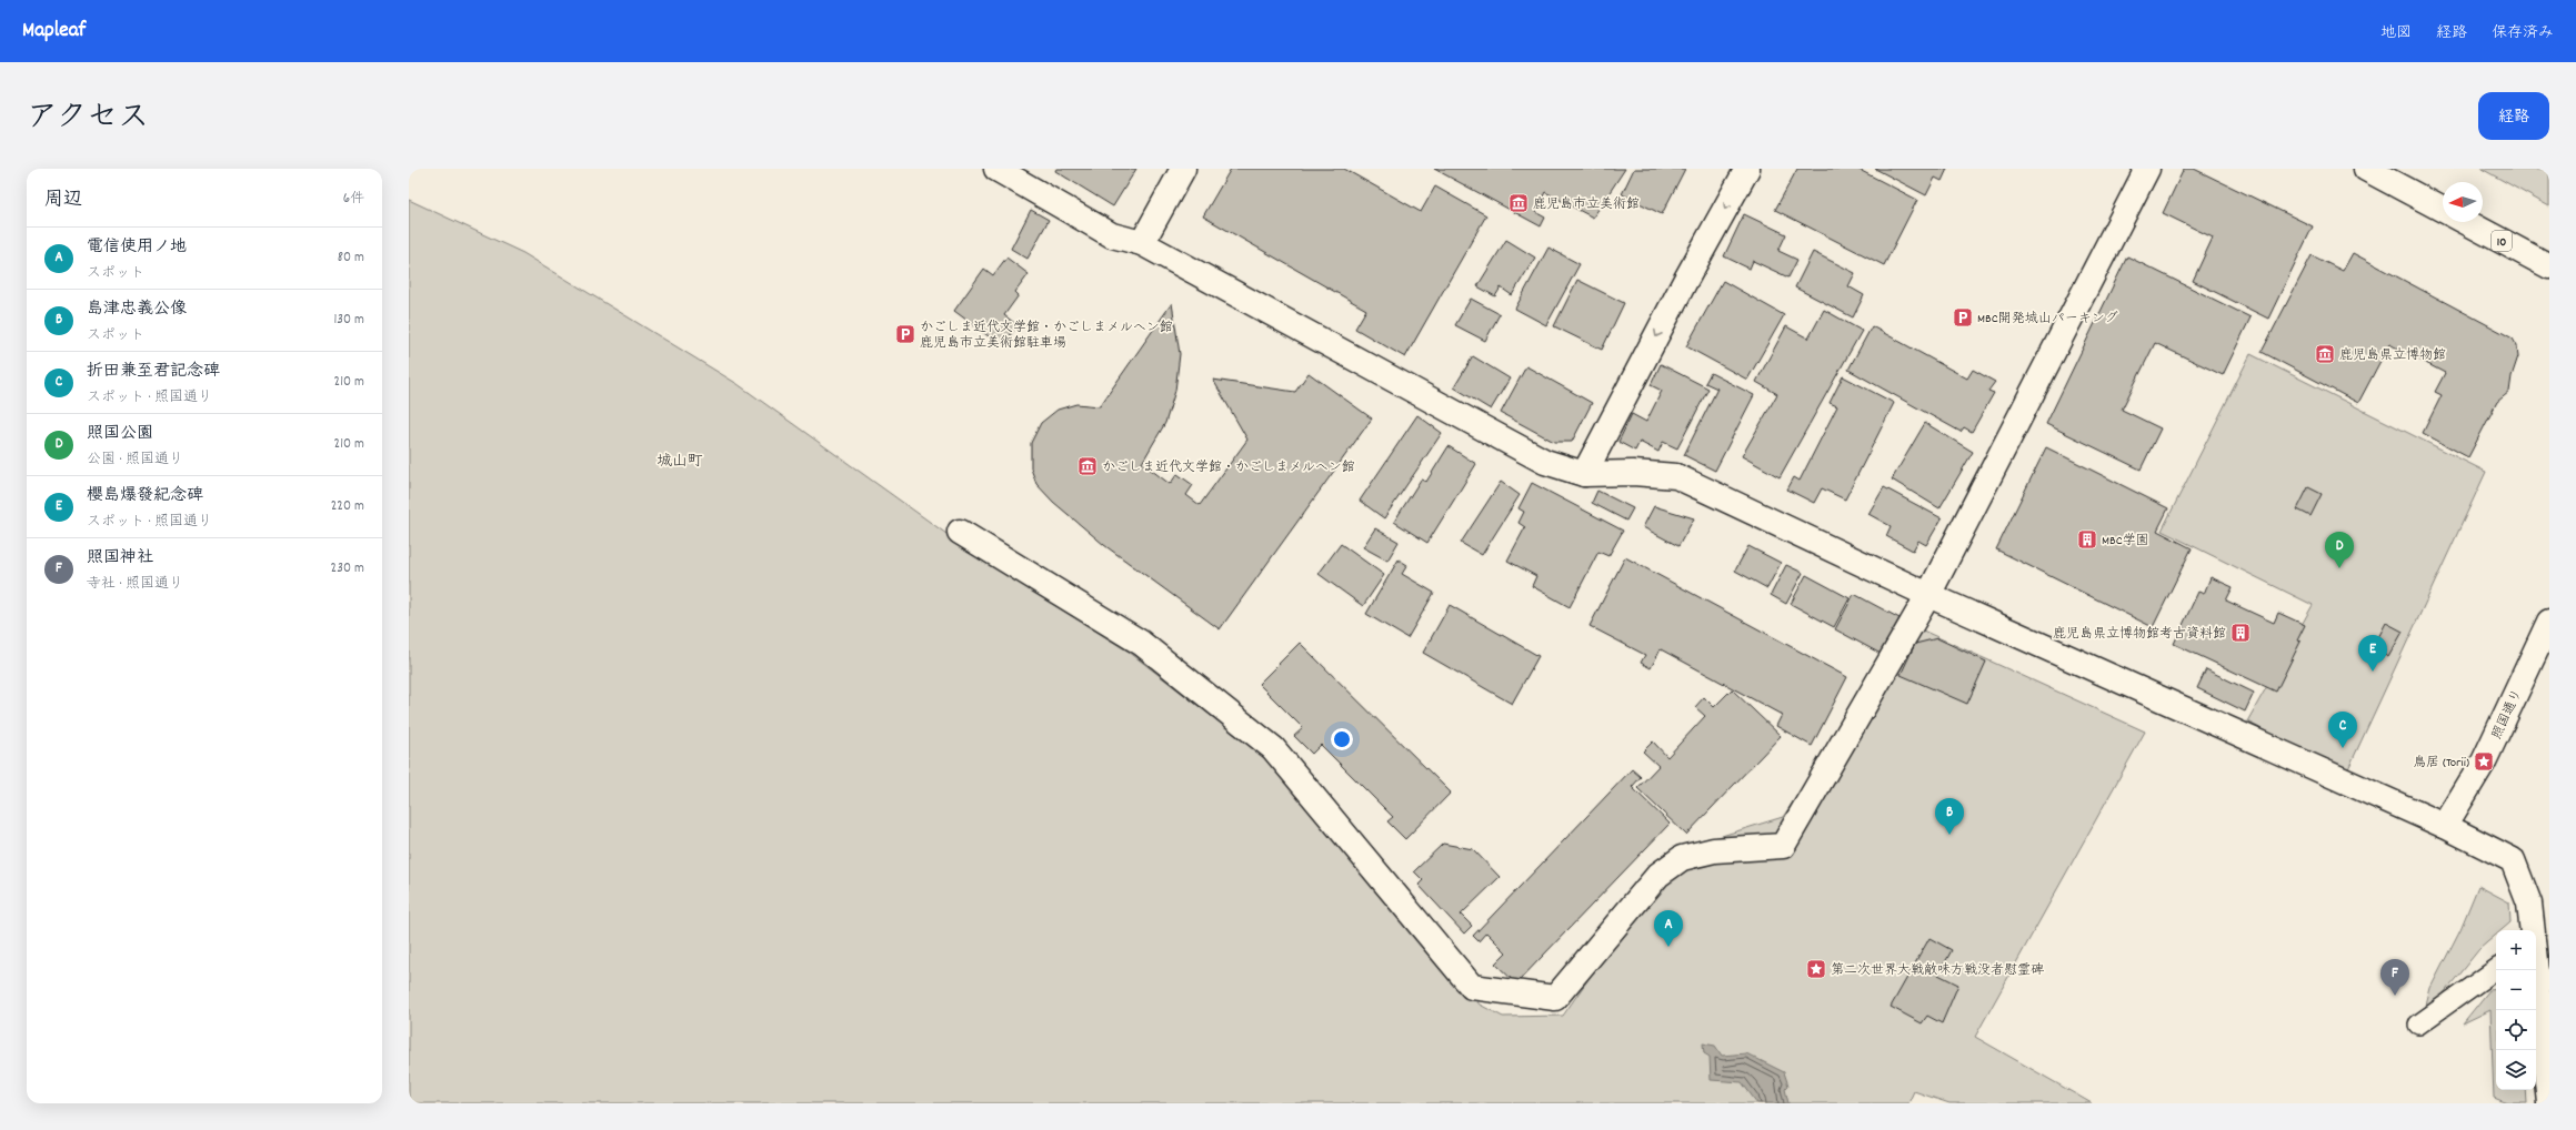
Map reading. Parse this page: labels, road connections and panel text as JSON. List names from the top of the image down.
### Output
{
  "streets": {
    "main road": ["10", "照国通り"]
  },
  "districts": ["城山町"],
  "places": {
    "museum": ["鹿児島市立美術館", "鹿児島県立博物館", "かごしま近代文学館・かごしまメルヘン館"],
    "parking": ["MBC開発城山パーキング", "かごしま近代文学館・かごしまメルヘン館 鹿児島市立美術館駐車場"],
    "building": ["MBC学園", "鹿児島県立博物館考古資料館"],
    "place": ["鳥居 (Torii)", "第二次世界大戦敵味方戦没者慰霊碑"]
  },
  "north": "left",
  "page": {
    "header": "Mapleaf",
    "nav": ["地図", "経路", "保存済み"],
    "title": "アクセス",
    "buttons": "経路",
    "heading": ["周辺", "6件"],
    "list": [
      {
        "mark": "A",
        "name": "電信使用ノ地",
        "note": "スポット",
        "value": "80 m"
      },
      {
        "mark": "B",
        "name": "島津忠義公像",
        "note": "スポット",
        "value": "130 m"
      },
      {
        "mark": "C",
        "name": "折田兼至君記念碑",
        "note": "スポット · 照国通り",
        "value": "210 m"
      },
      {
        "mark": "D",
        "name": "照国公園",
        "note": "公園 · 照国通り",
        "value": "210 m"
      },
      {
        "mark": "E",
        "name": "櫻島爆發紀念碑",
        "note": "スポット · 照国通り",
        "value": "220 m"
      },
      {
        "mark": "F",
        "name": "照国神社",
        "note": "寺社 · 照国通り",
        "value": "230 m"
      }
    ],
    "pins": [
      "D",
      "E",
      "C",
      "B",
      "A",
      "F"
    ],
    "map_buttons": ["+", "−"]
  }
}
